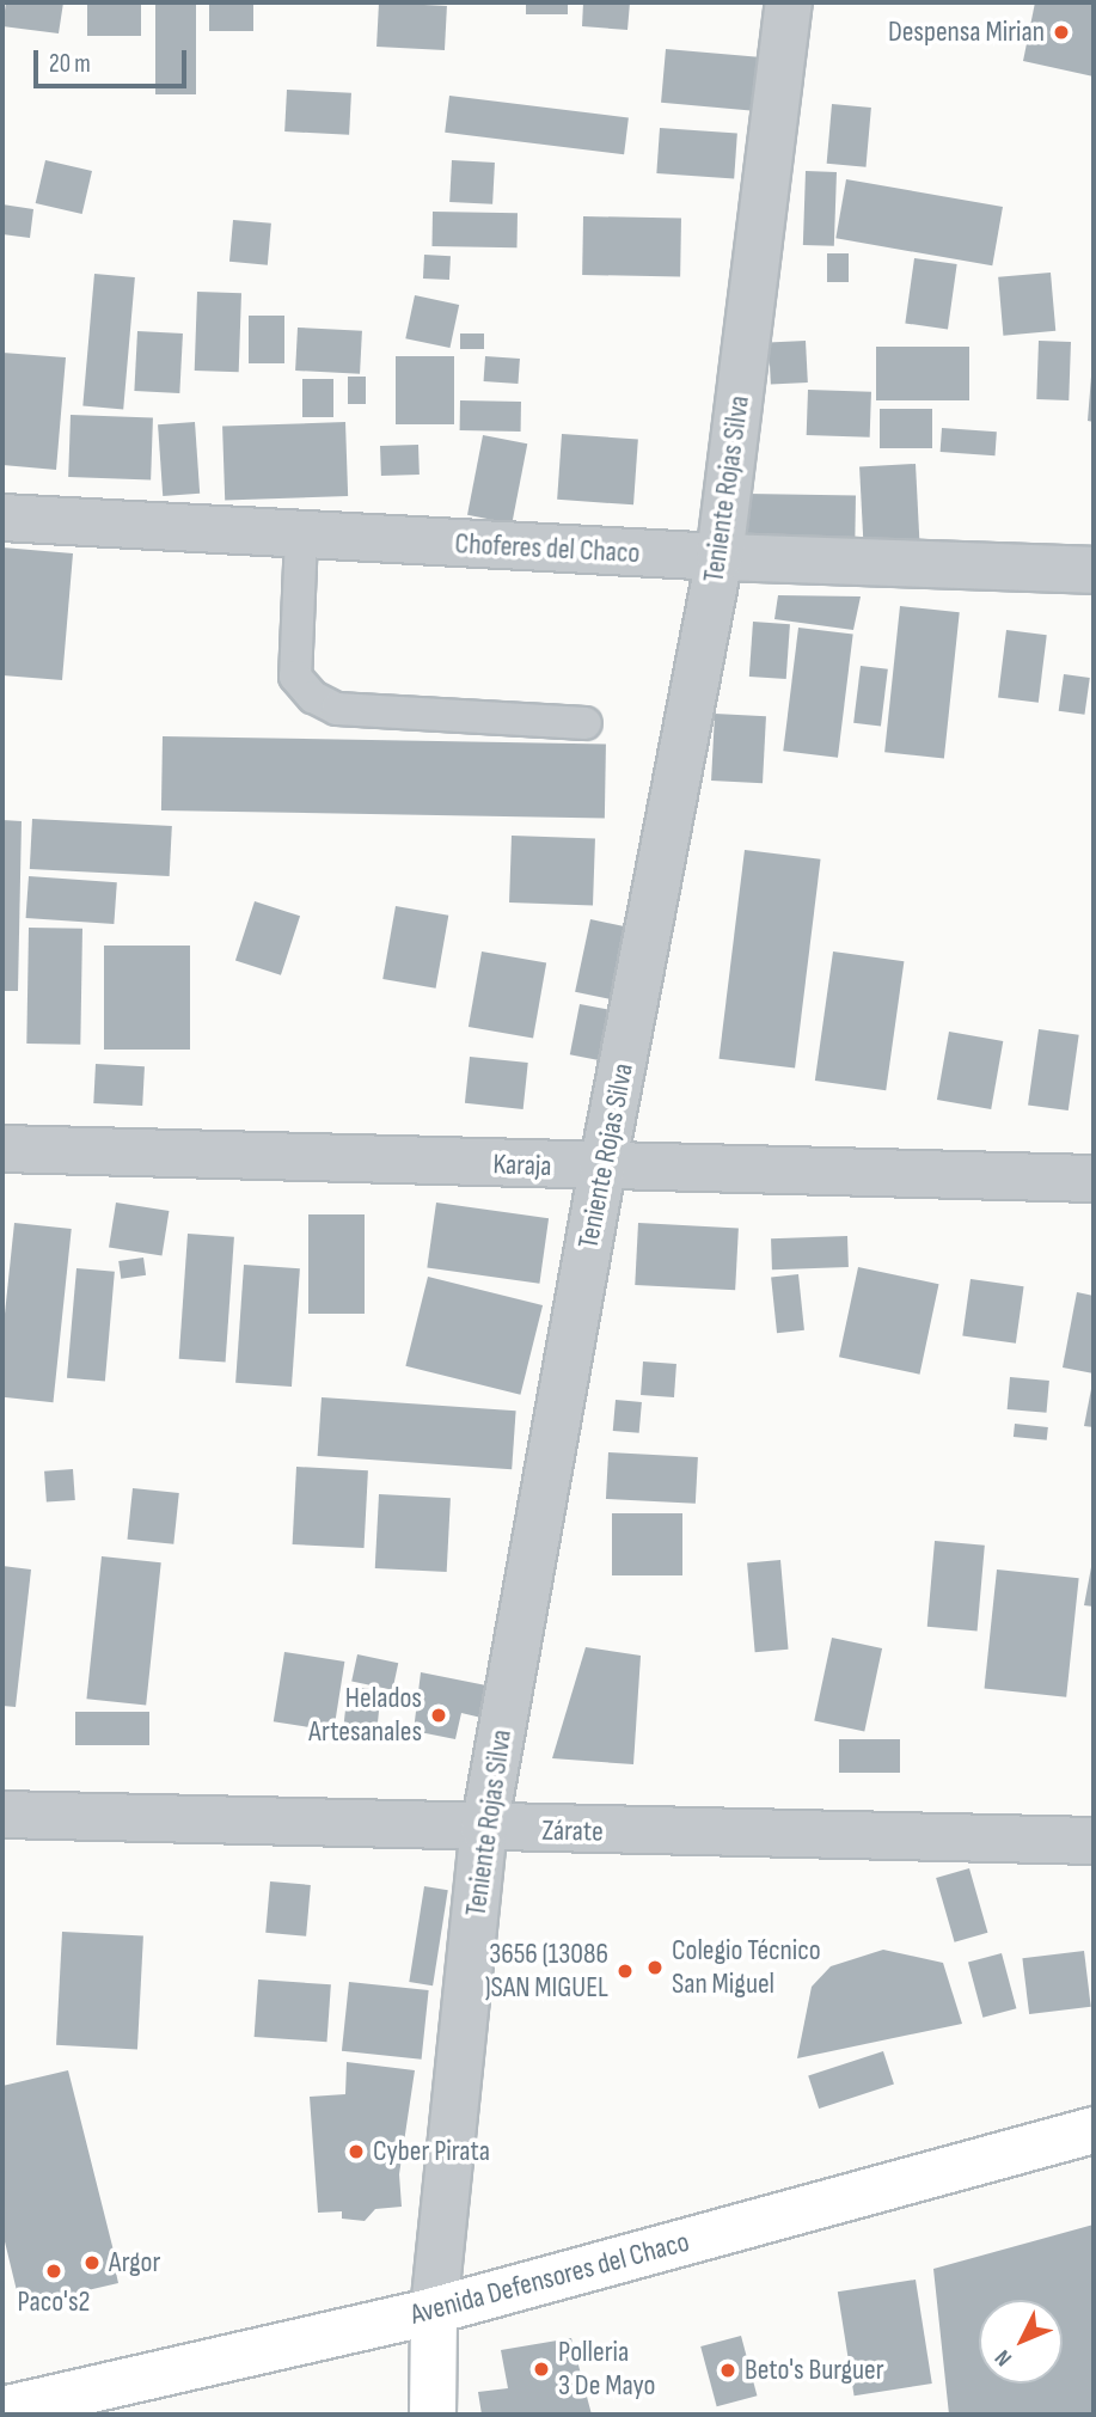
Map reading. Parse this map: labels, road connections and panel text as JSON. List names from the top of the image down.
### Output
{
  "streets": {
    "main road": ["Avenida Defensores del Chaco"],
    "street": [
      "Teniente Rojas Silva",
      "Choferes del Chaco",
      "Karaja",
      "Zárate"
    ]
  },
  "crossings": [
    ["Teniente Rojas Silva", "Choferes del Chaco"],
    ["Teniente Rojas Silva", "Karaja"],
    ["Teniente Rojas Silva", "Zárate"],
    ["Teniente Rojas Silva", "Avenida Defensores del Chaco"]
  ],
  "places": [
    "Despensa Mirian",
    "Helados Artesanales",
    "Colegio Técnico San Miguel",
    "3656 (13086 )SAN MIGUEL",
    "Cyber Pirata",
    "Argor",
    "Paco's2",
    "Polleria 3 De Mayo",
    "Beto's Burguer"
  ],
  "scale_bar": "20 m",
  "north": "bottom left"
}
